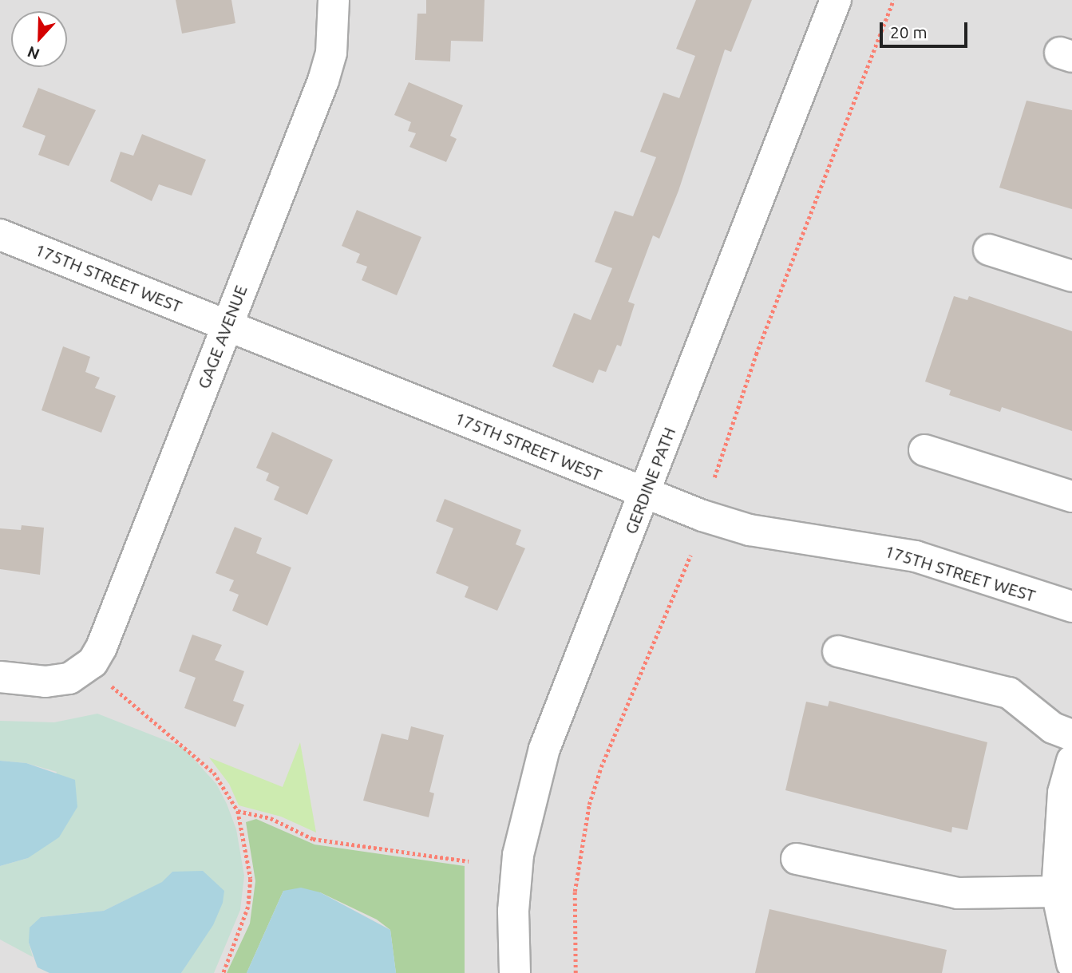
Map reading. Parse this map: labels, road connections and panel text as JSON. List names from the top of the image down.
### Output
{
  "streets": {
    "street": ["175TH STREET WEST", "GAGE AVENUE", "GERDINE PATH"]
  },
  "crossings": [
    ["175TH STREET WEST", "GAGE AVENUE"],
    ["175TH STREET WEST", "GERDINE PATH"]
  ],
  "scale_bar": "20 m",
  "north": "bottom"
}
